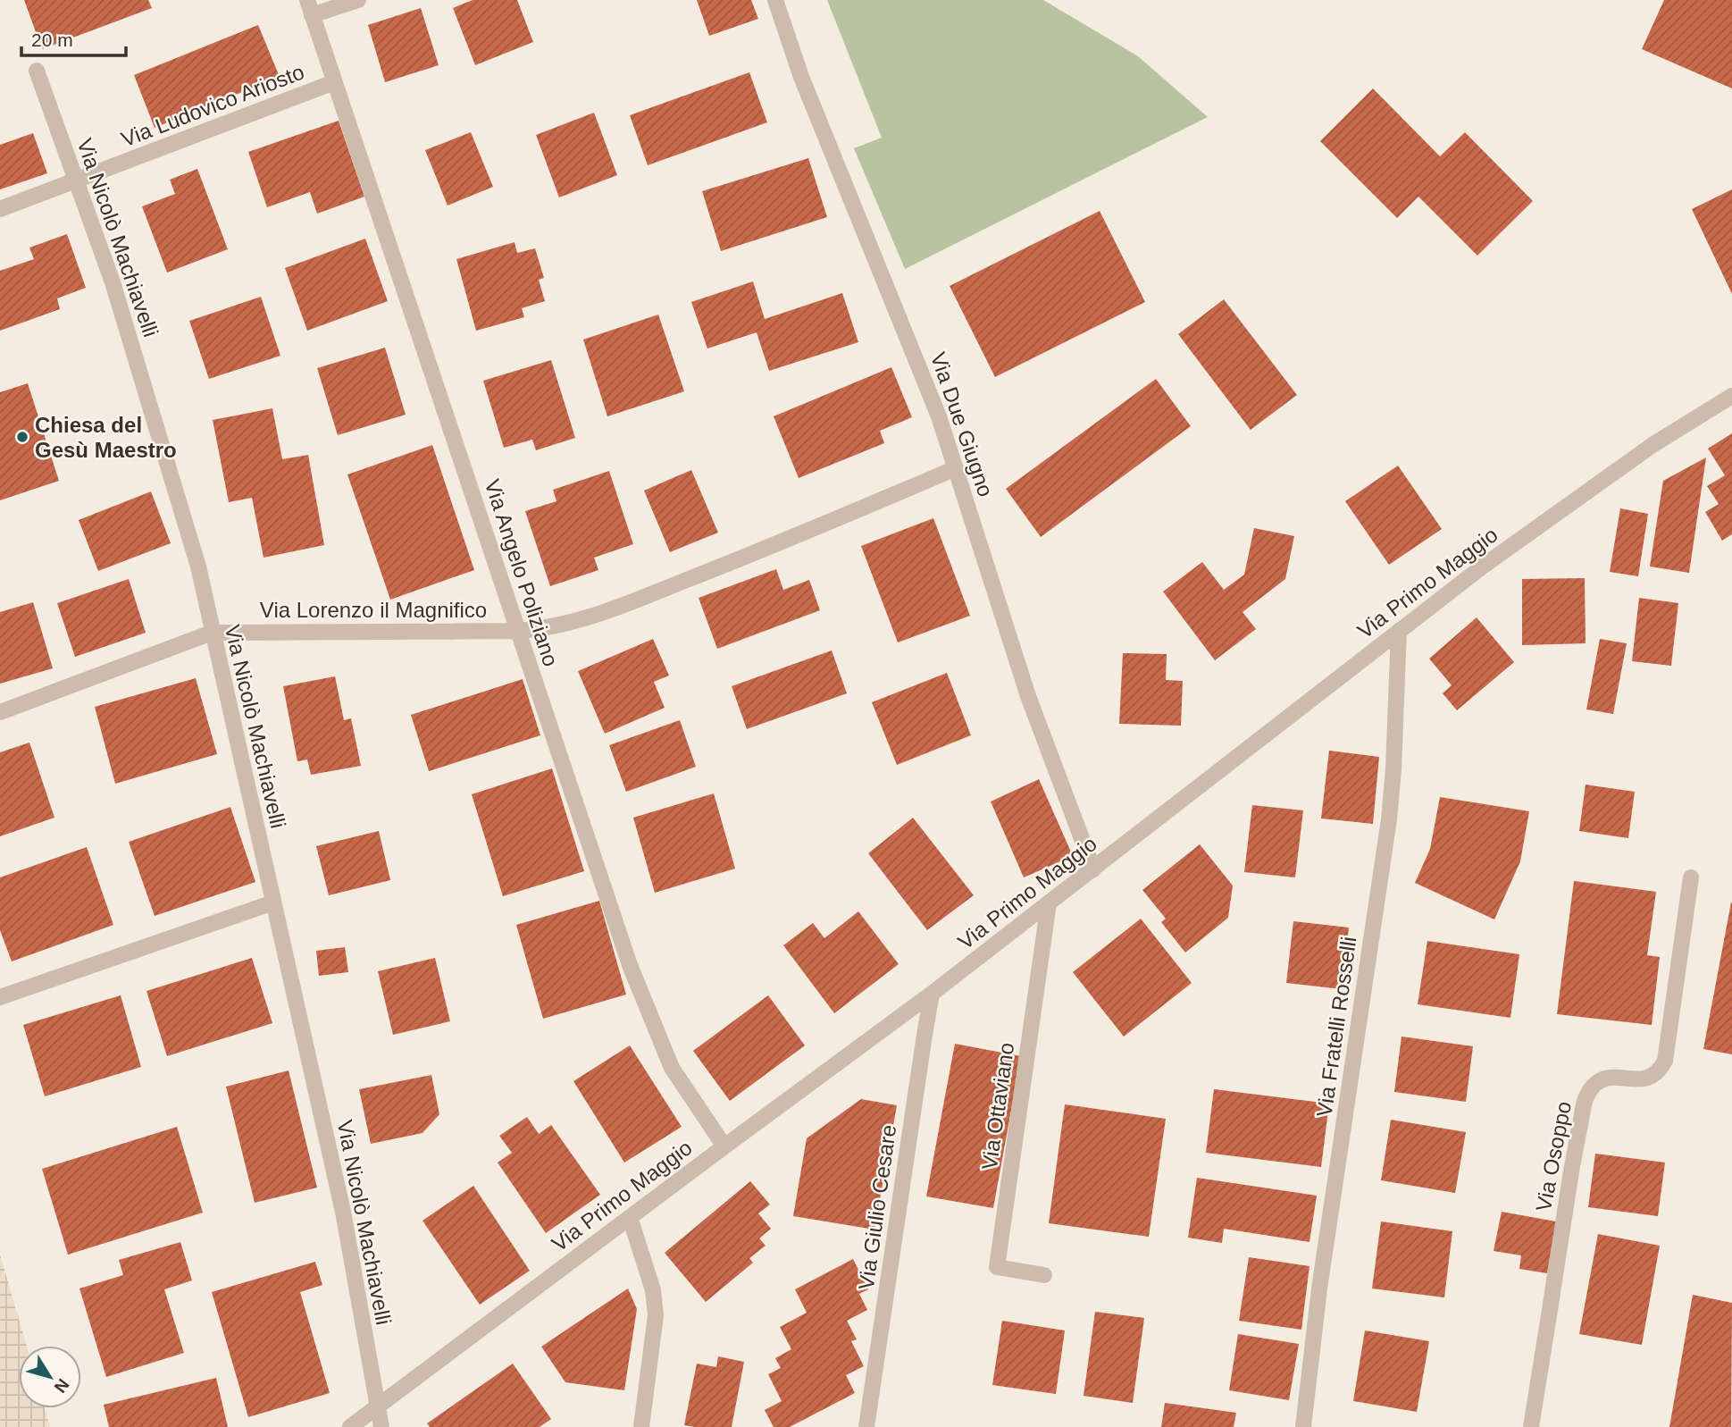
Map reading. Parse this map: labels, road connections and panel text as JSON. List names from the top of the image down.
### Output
{
  "streets": {
    "street": [
      "Via Ludovico Ariosto",
      "Via Nicolò Machiavelli",
      "Via Due Giugno",
      "Via Angelo Poliziano",
      "Via Primo Maggio",
      "Via Lorenzo il Magnifico",
      "Via Fratelli Rosselli",
      "Via Ottaviano",
      "Via Osoppo",
      "Via Giulio Cesare"
    ]
  },
  "crossings": [
    ["Via Ludovico Ariosto", "Via Nicolò Machiavelli"],
    ["Via Ludovico Ariosto", "Via Angelo Poliziano"],
    ["Via Nicolò Machiavelli", "Via Primo Maggio"],
    ["Via Nicolò Machiavelli", "Via Lorenzo il Magnifico"],
    ["Via Due Giugno", "Via Primo Maggio"],
    ["Via Due Giugno", "Via Lorenzo il Magnifico"],
    ["Via Angelo Poliziano", "Via Primo Maggio"],
    ["Via Angelo Poliziano", "Via Lorenzo il Magnifico"],
    ["Via Primo Maggio", "Via Fratelli Rosselli"],
    ["Via Primo Maggio", "Via Ottaviano"],
    ["Via Primo Maggio", "Via Giulio Cesare"]
  ],
  "places": ["Chiesa del Gesù Maestro"],
  "scale_bar": "20 m",
  "north": "bottom right"
}
